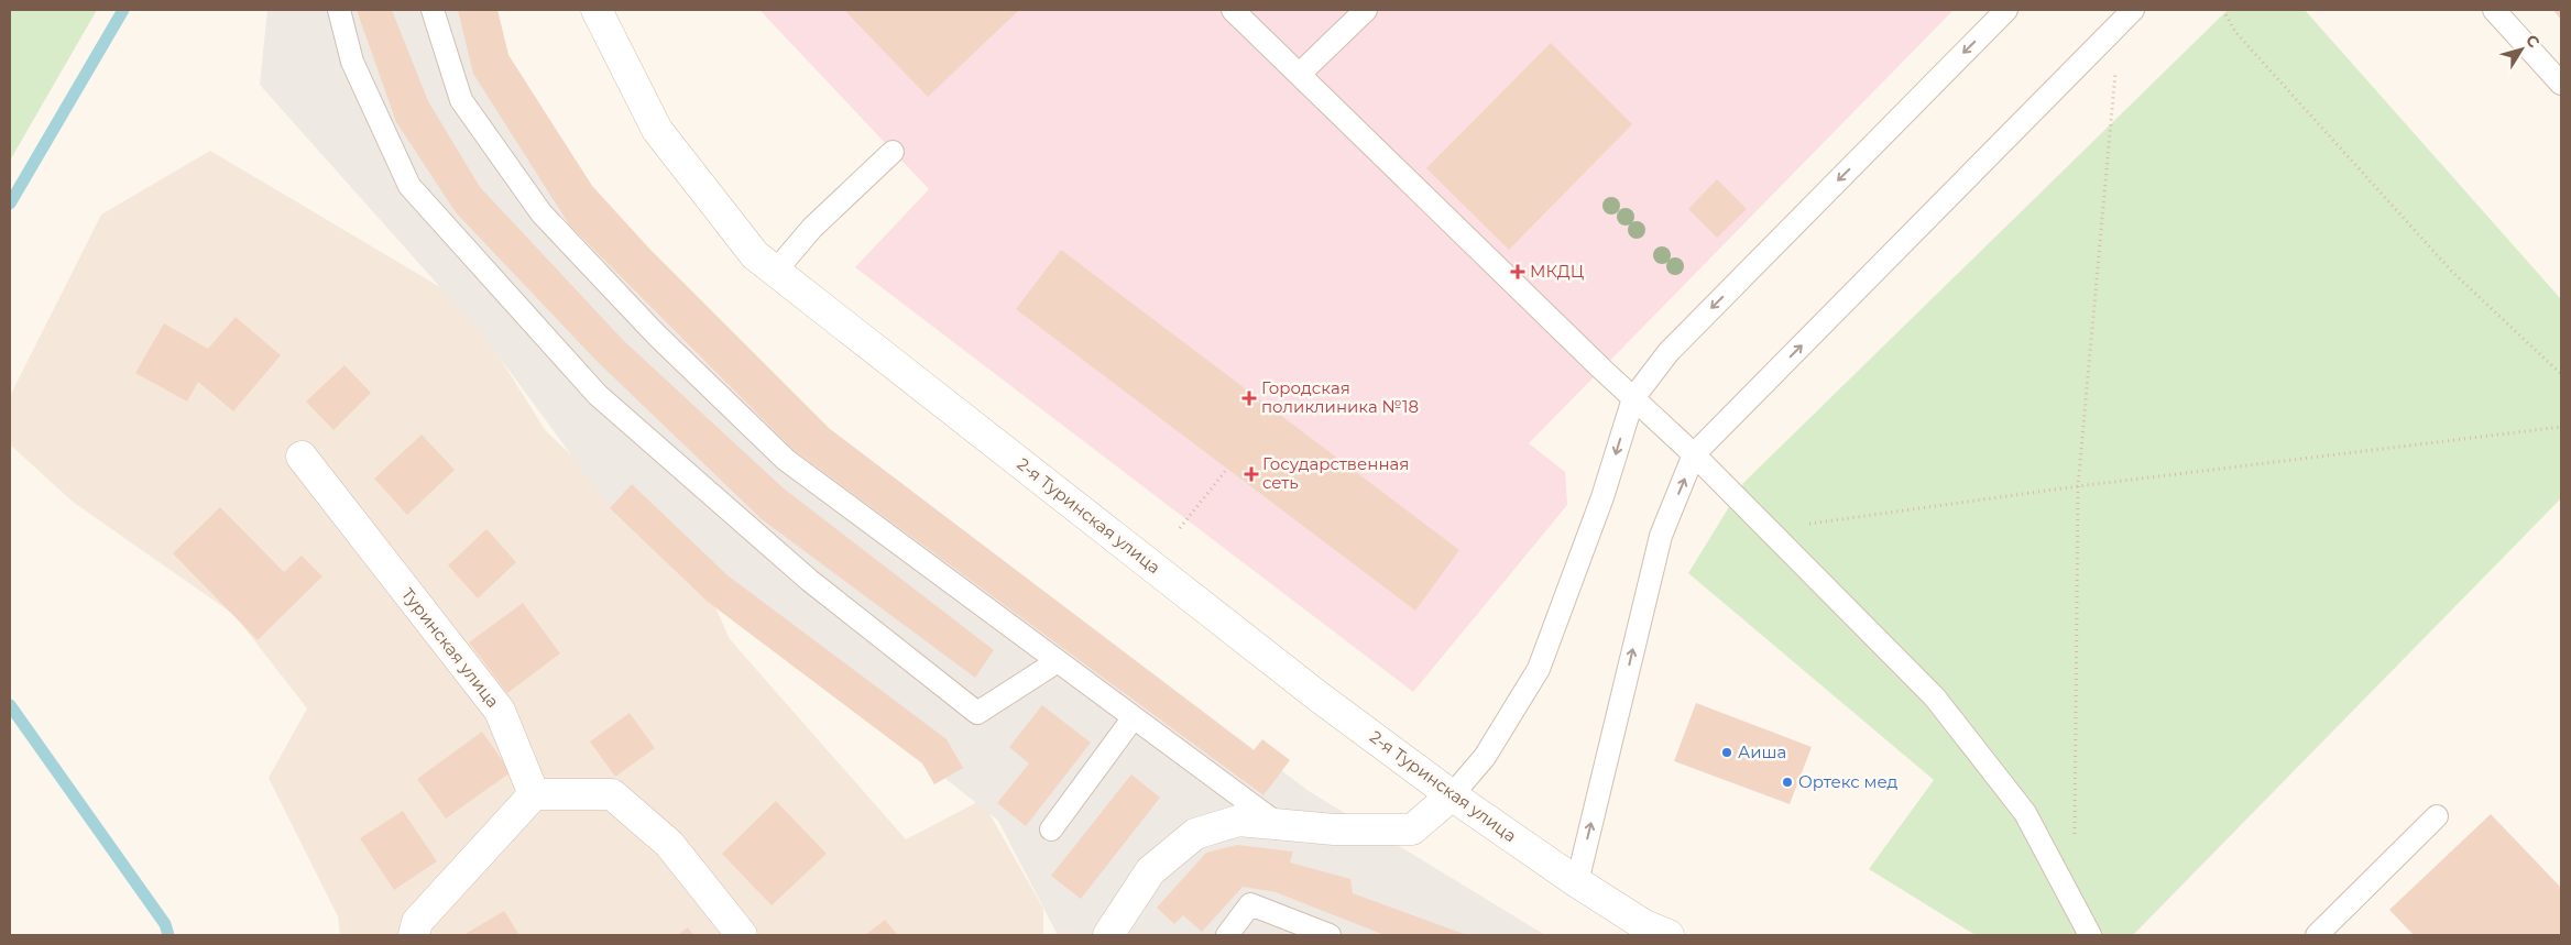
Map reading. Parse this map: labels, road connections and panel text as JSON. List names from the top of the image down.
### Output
{
  "streets": {
    "street": ["2-я Туринская улица", "Туринская улица"]
  },
  "places": {
    "health": ["МКДЦ", "Городская поликлиника №18", "Государственная сеть"],
    "other": ["Аиша", "Ортекс мед"]
  },
  "north": "top right"
}
